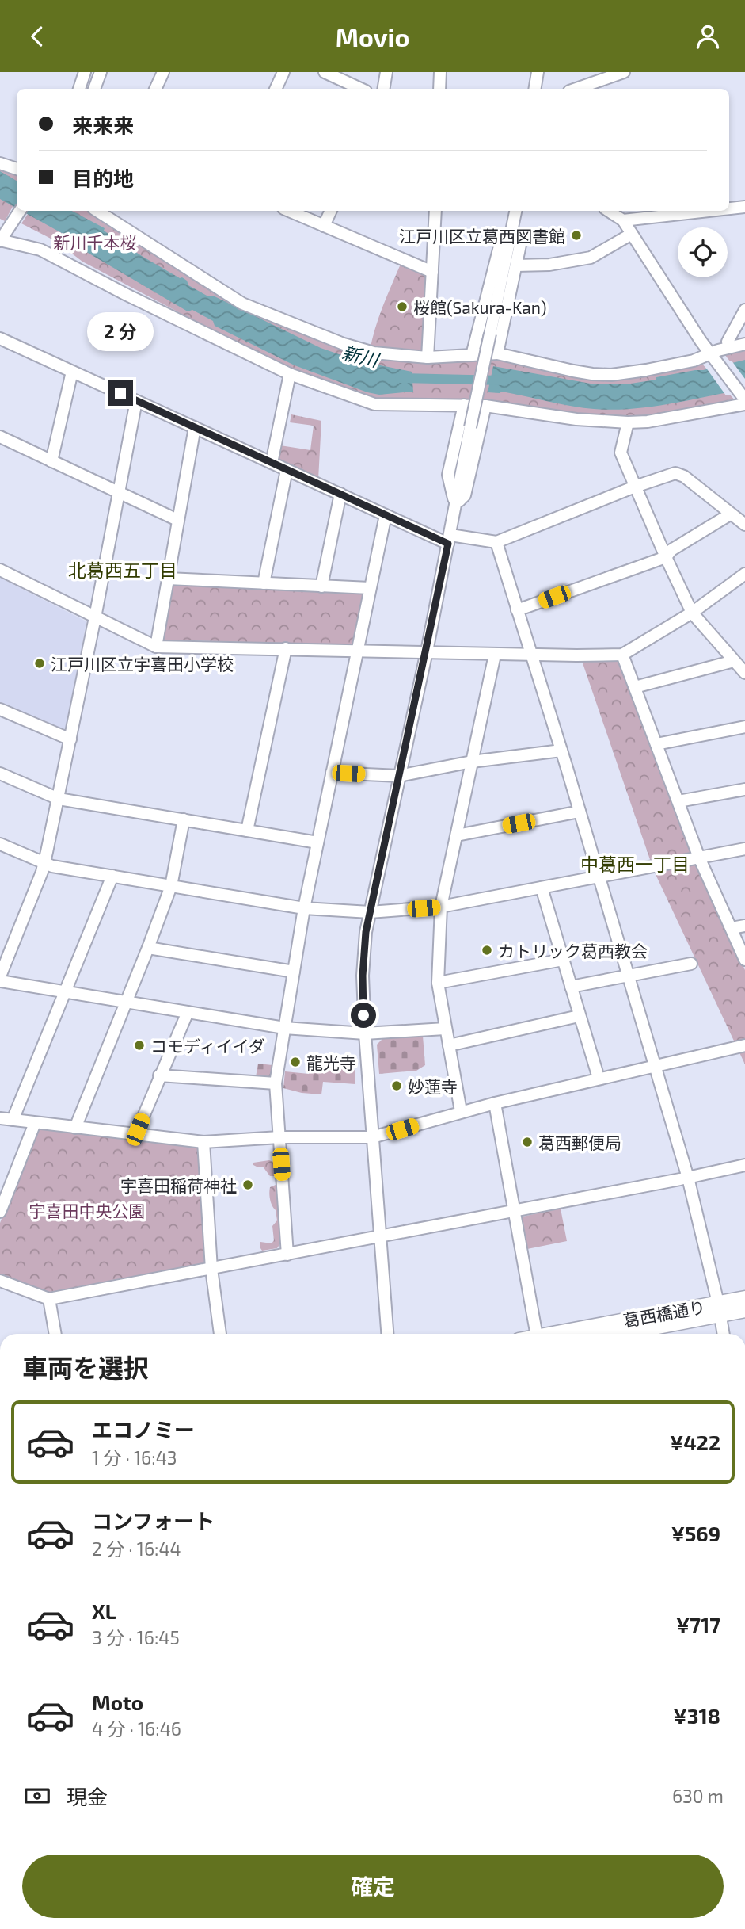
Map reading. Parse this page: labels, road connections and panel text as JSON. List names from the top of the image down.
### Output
{
  "streets": {
    "main road": ["葛西橋通り"]
  },
  "districts": ["北葛西五丁目", "中葛西一丁目"],
  "water": ["新川"],
  "parks": ["新川千本桜", "宇喜田中央公園"],
  "places": [
    "江戸川区立葛西図書館",
    "桜館(Sakura-Kan)",
    "江戸川区立宇喜田小学校",
    "カトリック葛西教会",
    "コモディイイダ",
    "龍光寺",
    "妙蓮寺",
    "葛西郵便局",
    "宇喜田稲荷神社"
  ],
  "page": {
    "header": "Movio",
    "banner": ["来来来", "目的地"],
    "bubble": "2 分",
    "heading": "車両を選択",
    "list": [
      {
        "name": "エコノミー",
        "note": "1 分 · 16:43",
        "value": "¥422"
      },
      {
        "name": "コンフォート",
        "note": "2 分 · 16:44",
        "value": "¥569"
      },
      {
        "name": "XL",
        "note": "3 分 · 16:45",
        "value": "¥717"
      },
      {
        "name": "Moto",
        "note": "4 分 · 16:46",
        "value": "¥318"
      }
    ],
    "pay": ["現金", "630 m"],
    "buttons": "確定"
  }
}
